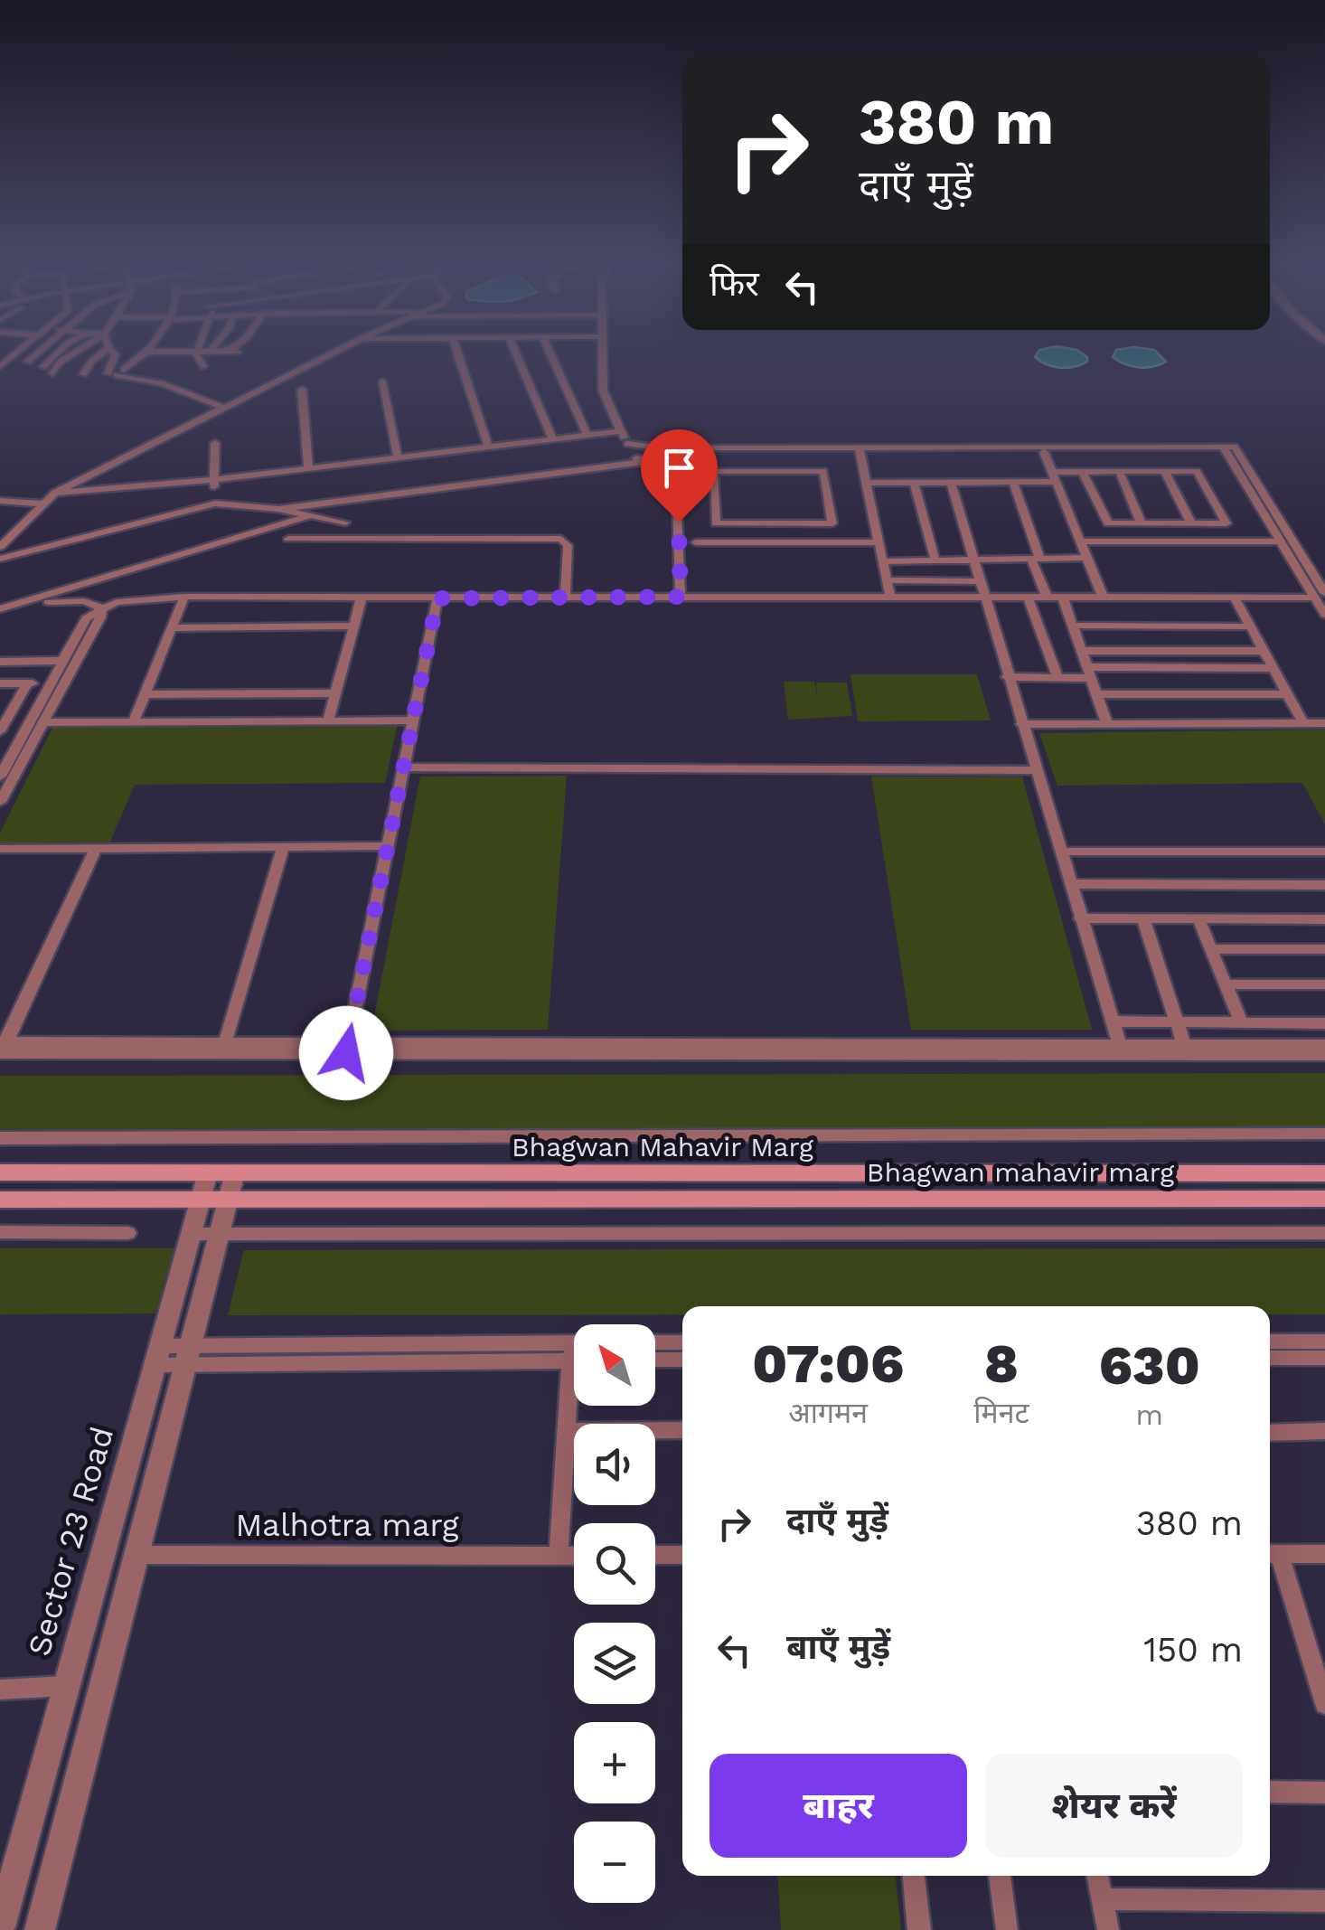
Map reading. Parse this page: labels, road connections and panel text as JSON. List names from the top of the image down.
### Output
{
  "streets": {
    "main road": ["Bhagwan Mahavir Marg", "Bhagwan mahavir marg"],
    "street": ["Malhotra marg", "Sector 23 Road"]
  },
  "crossings": [
    ["Bhagwan Mahavir Marg", "Sector 23 Road"],
    ["Bhagwan mahavir marg", "Sector 23 Road"]
  ],
  "north": "top left",
  "page": {
    "turn": ["380 m", "दाएँ मुड़ें"],
    "then": "फिर",
    "eta": [
      "07:06",
      "आगमन",
      "8",
      "मिनट",
      "630",
      "m"
    ],
    "map_buttons": ["+", "−"],
    "list": [
      {
        "name": "दाएँ मुड़ें",
        "value": "380 m"
      },
      {
        "name": "बाएँ मुड़ें",
        "value": "150 m"
      }
    ],
    "buttons": ["बाहर", "शेयर करें"]
  }
}
